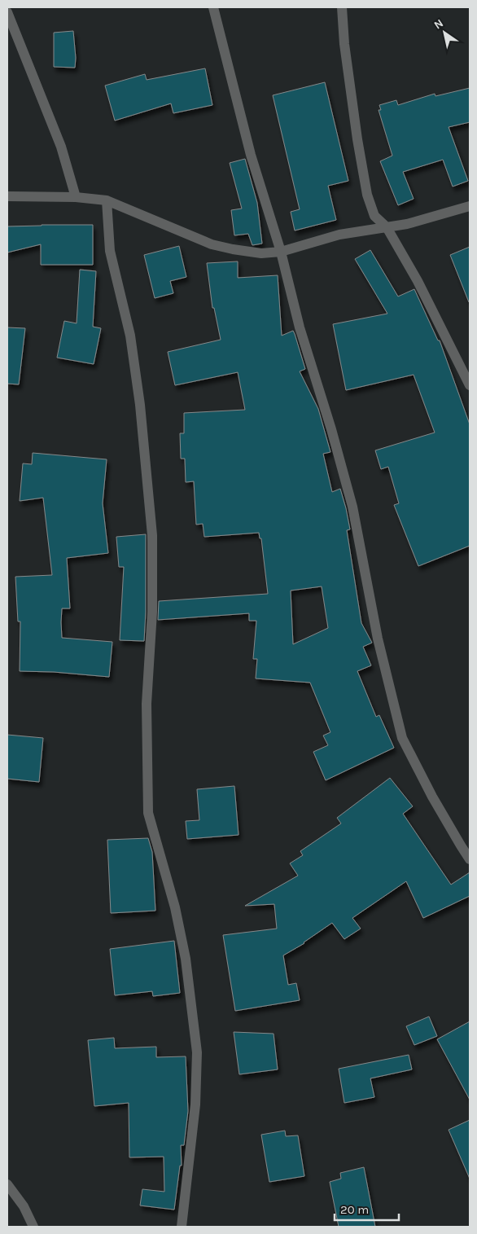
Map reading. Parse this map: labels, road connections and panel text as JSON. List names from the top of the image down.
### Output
{
  "scale_bar": "20 m",
  "north": "top left"
}
